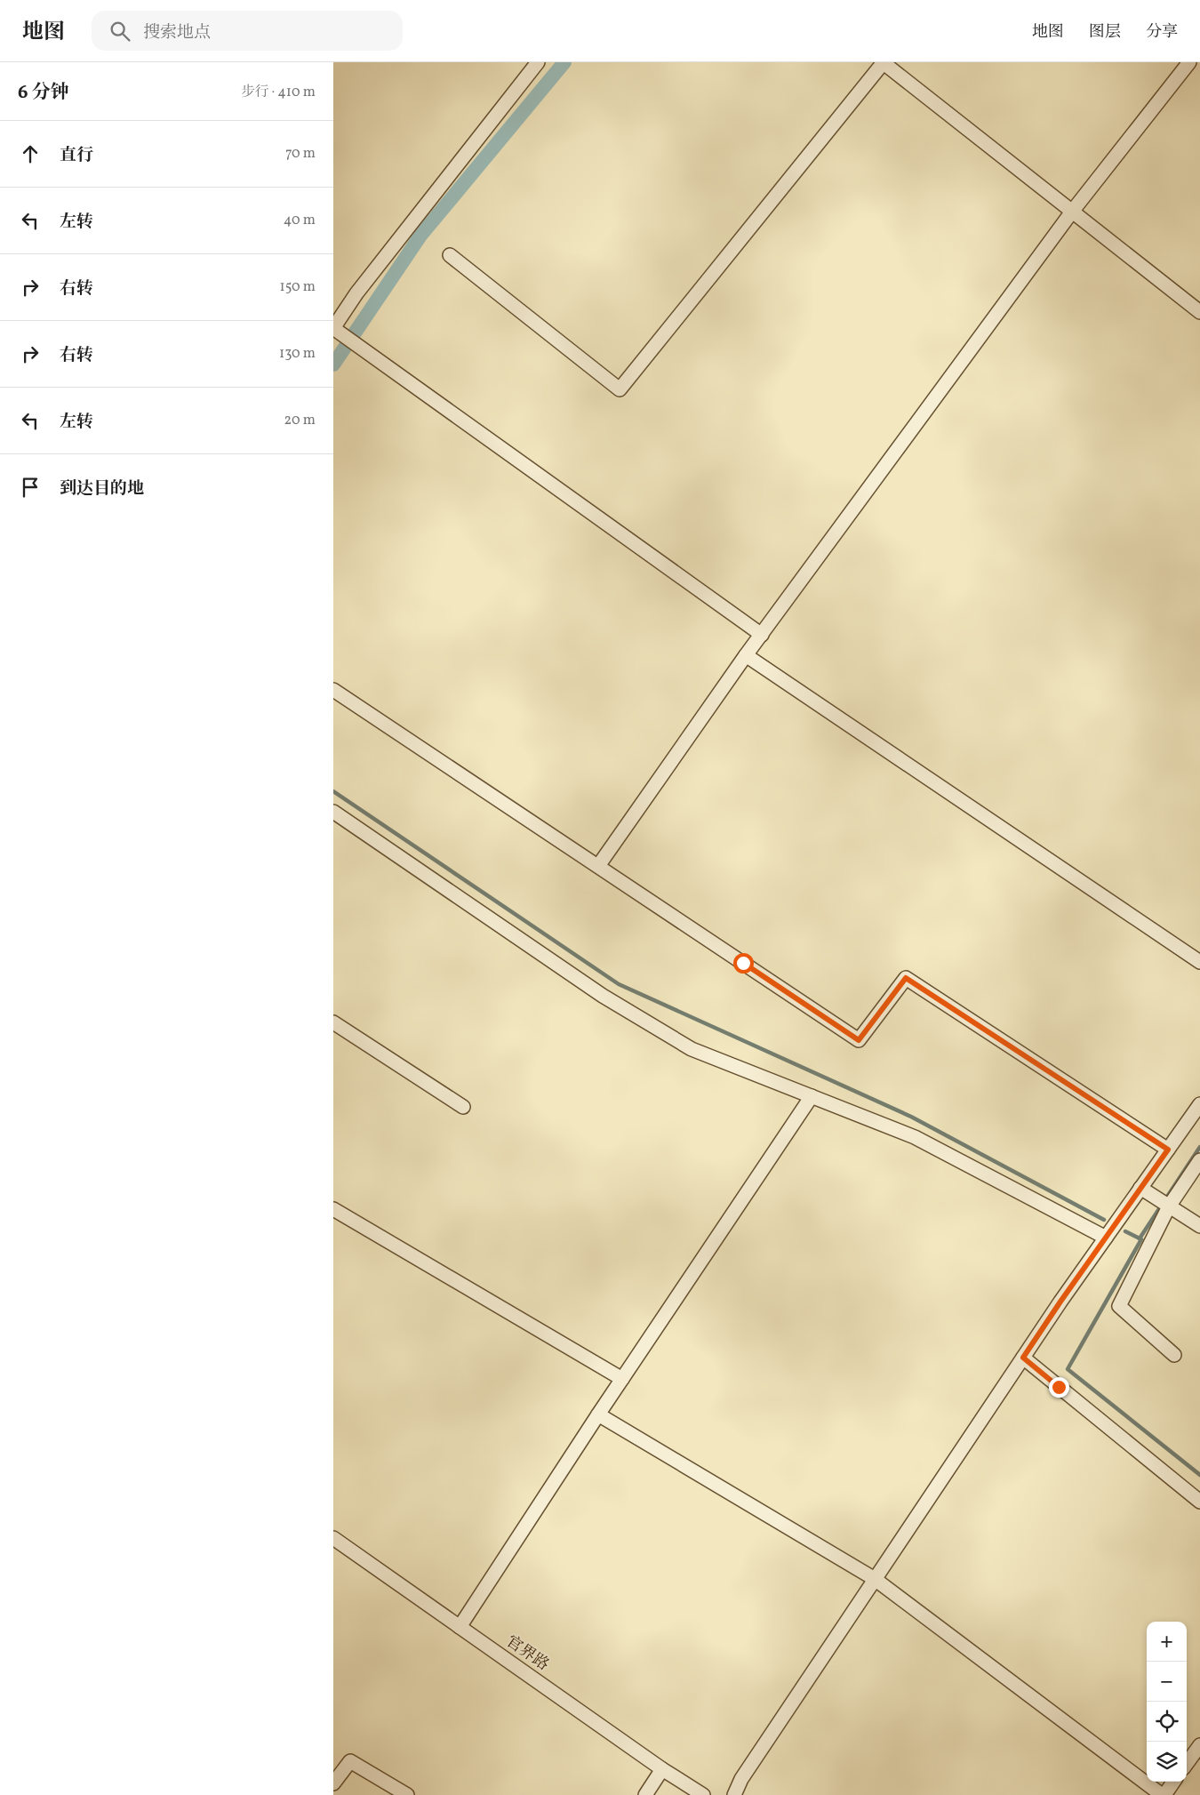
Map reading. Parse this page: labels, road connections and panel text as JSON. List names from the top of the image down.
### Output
{
  "streets": {
    "street": ["官界路"]
  },
  "page": {
    "header": "地图",
    "search": "搜索地点",
    "nav": ["地图", "图层", "分享"],
    "heading": ["6 分钟", "步行 · 410 m"],
    "list": [
      ["直行", "70 m"],
      ["左转", "40 m"],
      ["右转", "150 m"],
      ["右转", "130 m"],
      ["左转", "20 m"],
      "到达目的地"
    ],
    "map_buttons": ["+", "−"]
  }
}
